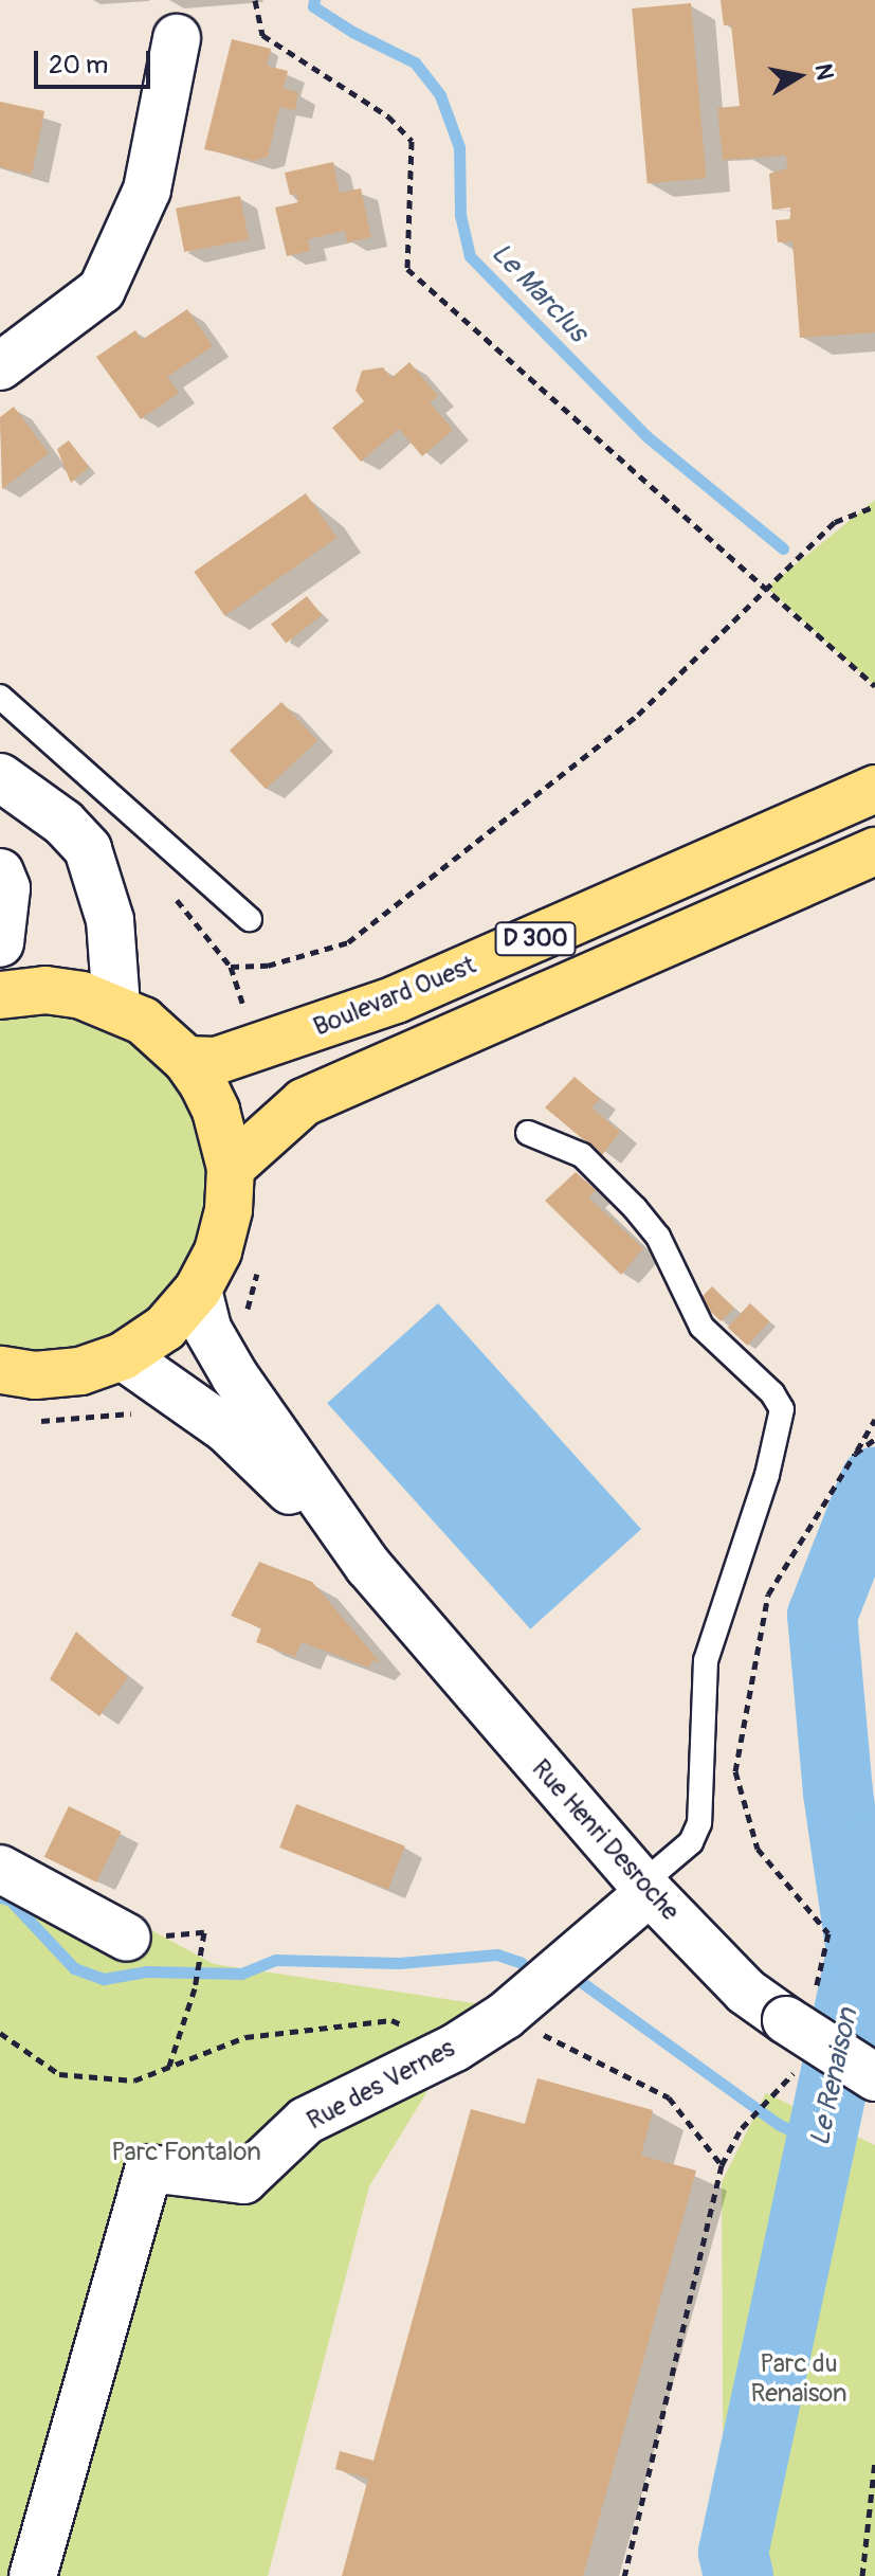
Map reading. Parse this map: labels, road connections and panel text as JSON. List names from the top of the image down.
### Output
{
  "streets": {
    "main road": ["D 300", "Boulevard Ouest"],
    "street": ["Rue Henri Desroche", "Rue des Vernes"]
  },
  "crossings": [
    ["Rue Henri Desroche", "Rue des Vernes"]
  ],
  "water": ["Le Marclus", "Le Renaison"],
  "parks": ["Parc Fontalon", "Parc du Renaison"],
  "scale_bar": "20 m",
  "north": "right"
}
